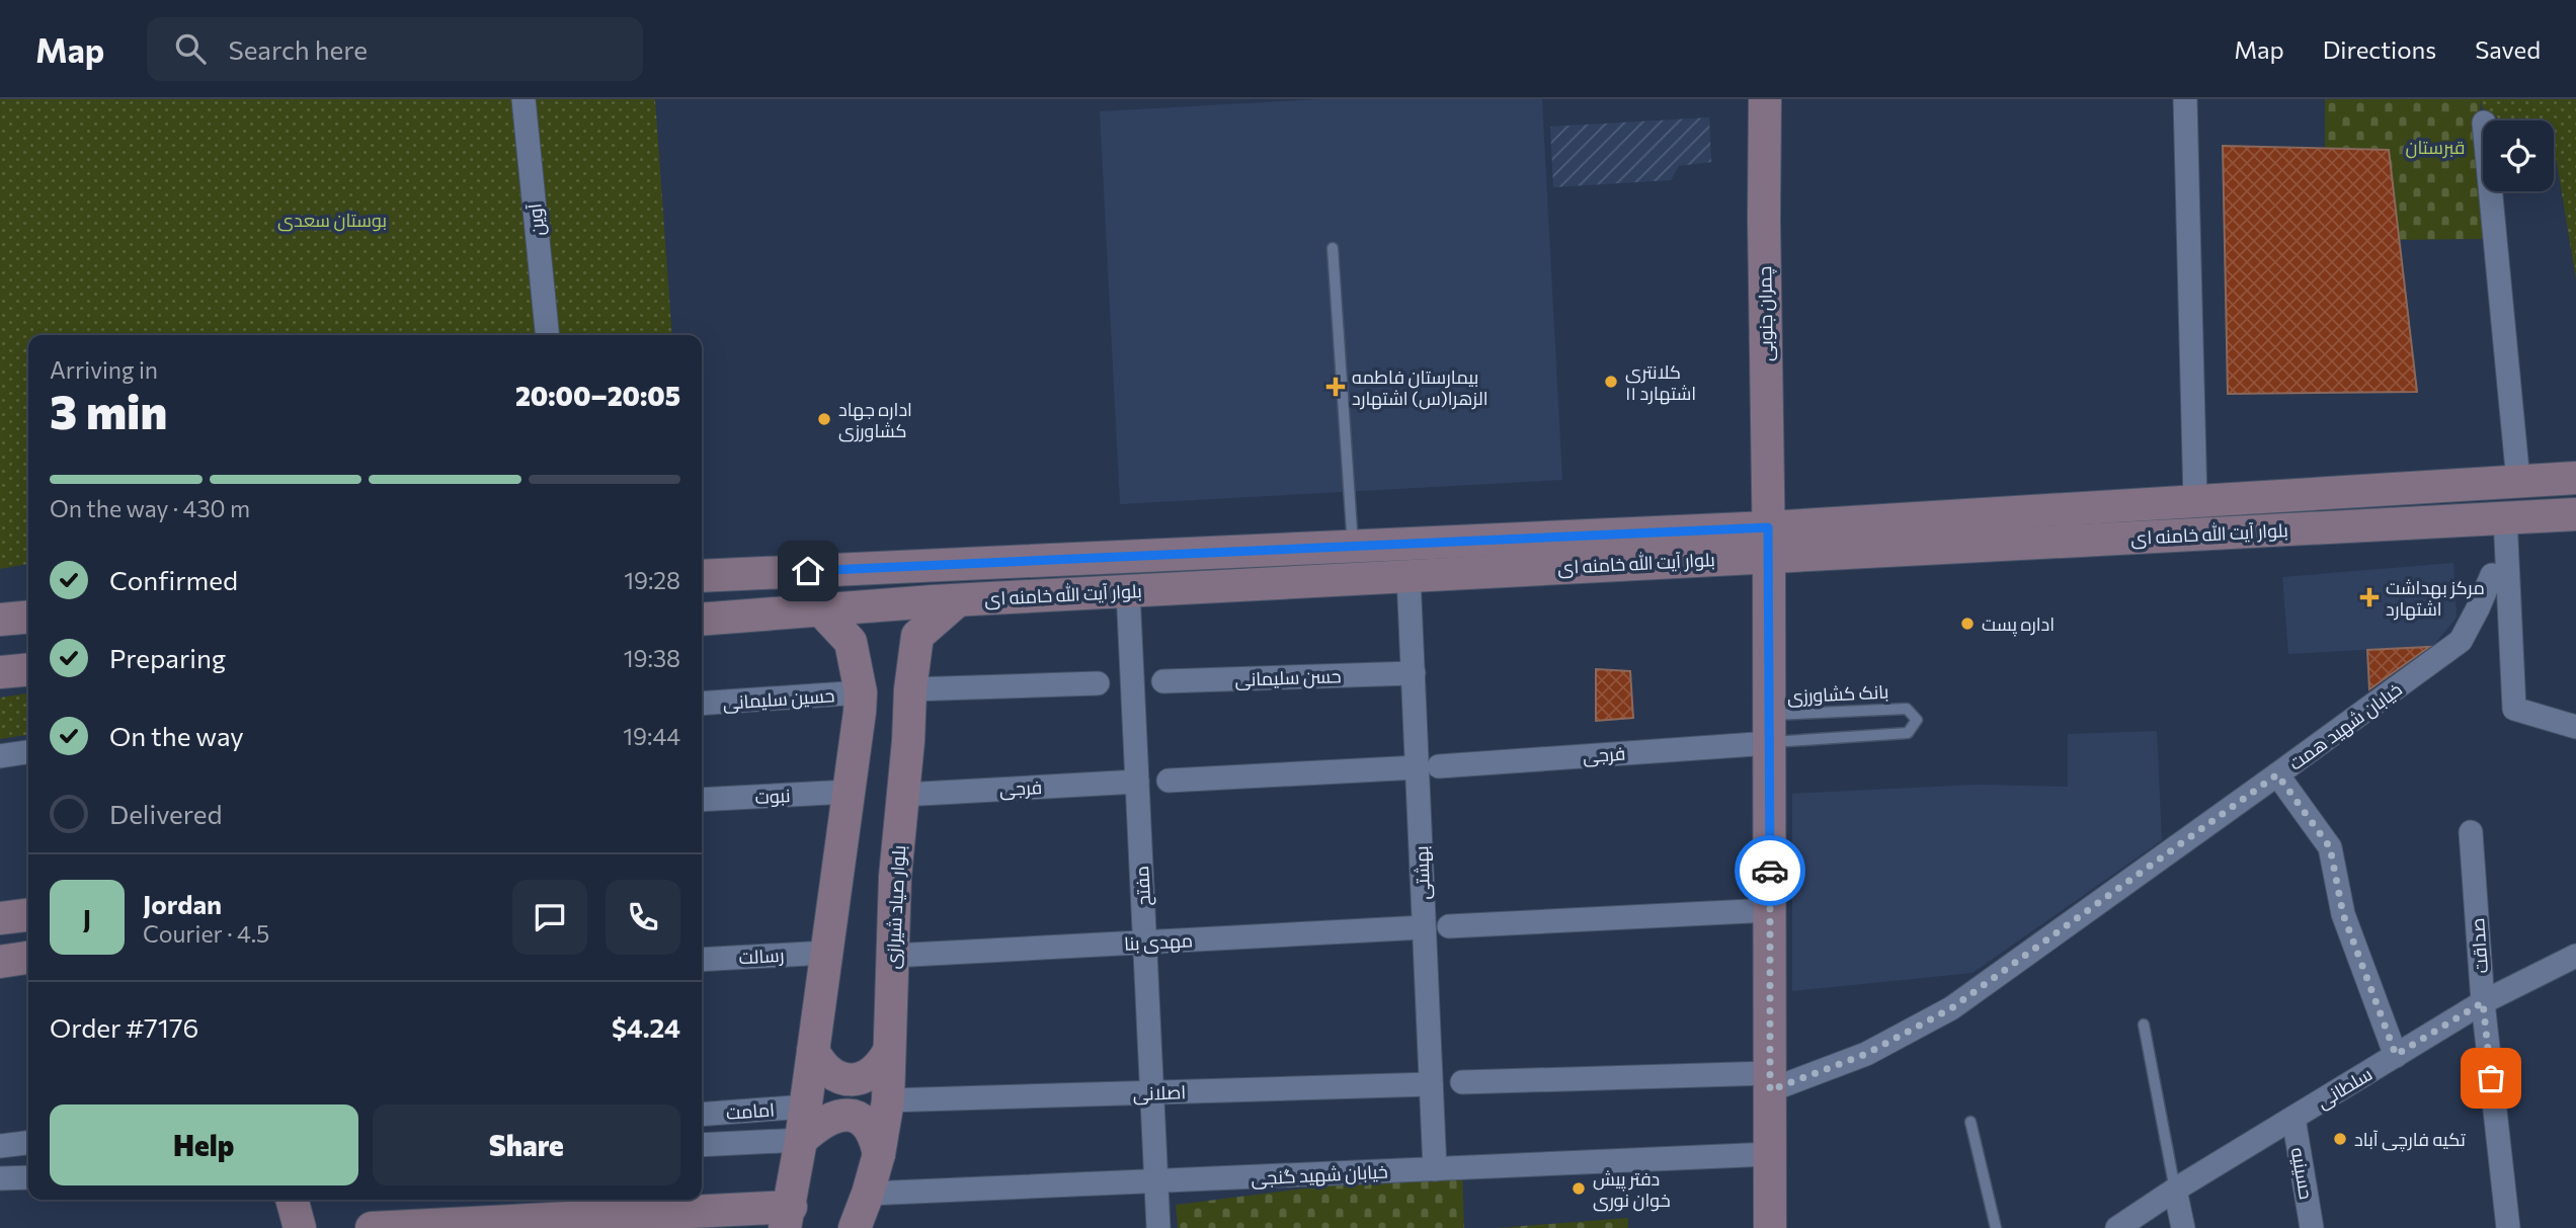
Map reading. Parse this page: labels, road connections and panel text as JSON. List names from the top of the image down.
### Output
{
  "streets": {
    "main road": ["چمران جنوبی", "بلوار آیت الله خامنه ای", "بلوار صیاد شیرازی"],
    "street": [
      "آوین",
      "حسن سلیمانی",
      "حسین سلیمانی",
      "خیابان شهید همت",
      "فرجی",
      "نبوت",
      "بهشتی",
      "مفتح",
      "مهدی بنا",
      "صداقت",
      "رسالت",
      "سلطانی",
      "اصلانی",
      "امامت",
      "حسینیه",
      "خیابان شهید گنجی"
    ],
    "lane": ["بانک کشاورزی"]
  },
  "crossings": [
    ["چمران جنوبی", "بلوار آیت الله خامنه ای"],
    ["چمران جنوبی", "بانک کشاورزی"],
    ["چمران جنوبی", "خیابان شهید همت"],
    ["چمران جنوبی", "فرجی"],
    ["چمران جنوبی", "خیابان شهید گنجی"],
    ["بلوار آیت الله خامنه ای", "بهشتی"],
    ["بلوار آیت الله خامنه ای", "مفتح"],
    ["بلوار آیت الله خامنه ای", "بلوار صیاد شیرازی"],
    ["حسن سلیمانی", "بهشتی"],
    ["بانک کشاورزی", "فرجی"],
    ["فرجی", "بهشتی"],
    ["فرجی", "مفتح"],
    ["فرجی", "بلوار صیاد شیرازی"],
    ["بهشتی", "مهدی بنا"],
    ["بهشتی", "اصلانی"],
    ["بهشتی", "خیابان شهید گنجی"],
    ["مفتح", "مهدی بنا"],
    ["مفتح", "اصلانی"],
    ["مفتح", "خیابان شهید گنجی"],
    ["بلوار صیاد شیرازی", "مهدی بنا"],
    ["بلوار صیاد شیرازی", "اصلانی"],
    ["بلوار صیاد شیرازی", "خیابان شهید گنجی"],
    ["صداقت", "سلطانی"],
    ["سلطانی", "حسینیه"]
  ],
  "parks": ["قبرستان", "بوستان سعدی"],
  "places": {
    "other": [
      "کلانتری ۱۱ اشتهارد",
      "اداره جهاد کشاورزی",
      "اداره پست",
      "تکیه فارچی آباد",
      "دفتر پیش خوان نوری"
    ],
    "health": ["بیمارستان فاطمه الزهرا(س) اشتهارد", "مرکز بهداشت اشتهارد"]
  },
  "page": {
    "header": "Map",
    "search": "Search here",
    "nav": ["Map", "Directions", "Saved"],
    "heading": ["3 min", "Arriving in", "20:00–20:05"],
    "panel": [
      "Jordan",
      "Courier · 4.5",
      "Order #7176",
      "$4.24"
    ],
    "bar": "On the way · 430 m",
    "list": [
      ["Confirmed", "19:28"],
      ["Preparing", "19:38"],
      ["On the way", "19:44"],
      "Delivered"
    ],
    "round": "J",
    "buttons": ["Help", "Share"]
  }
}
